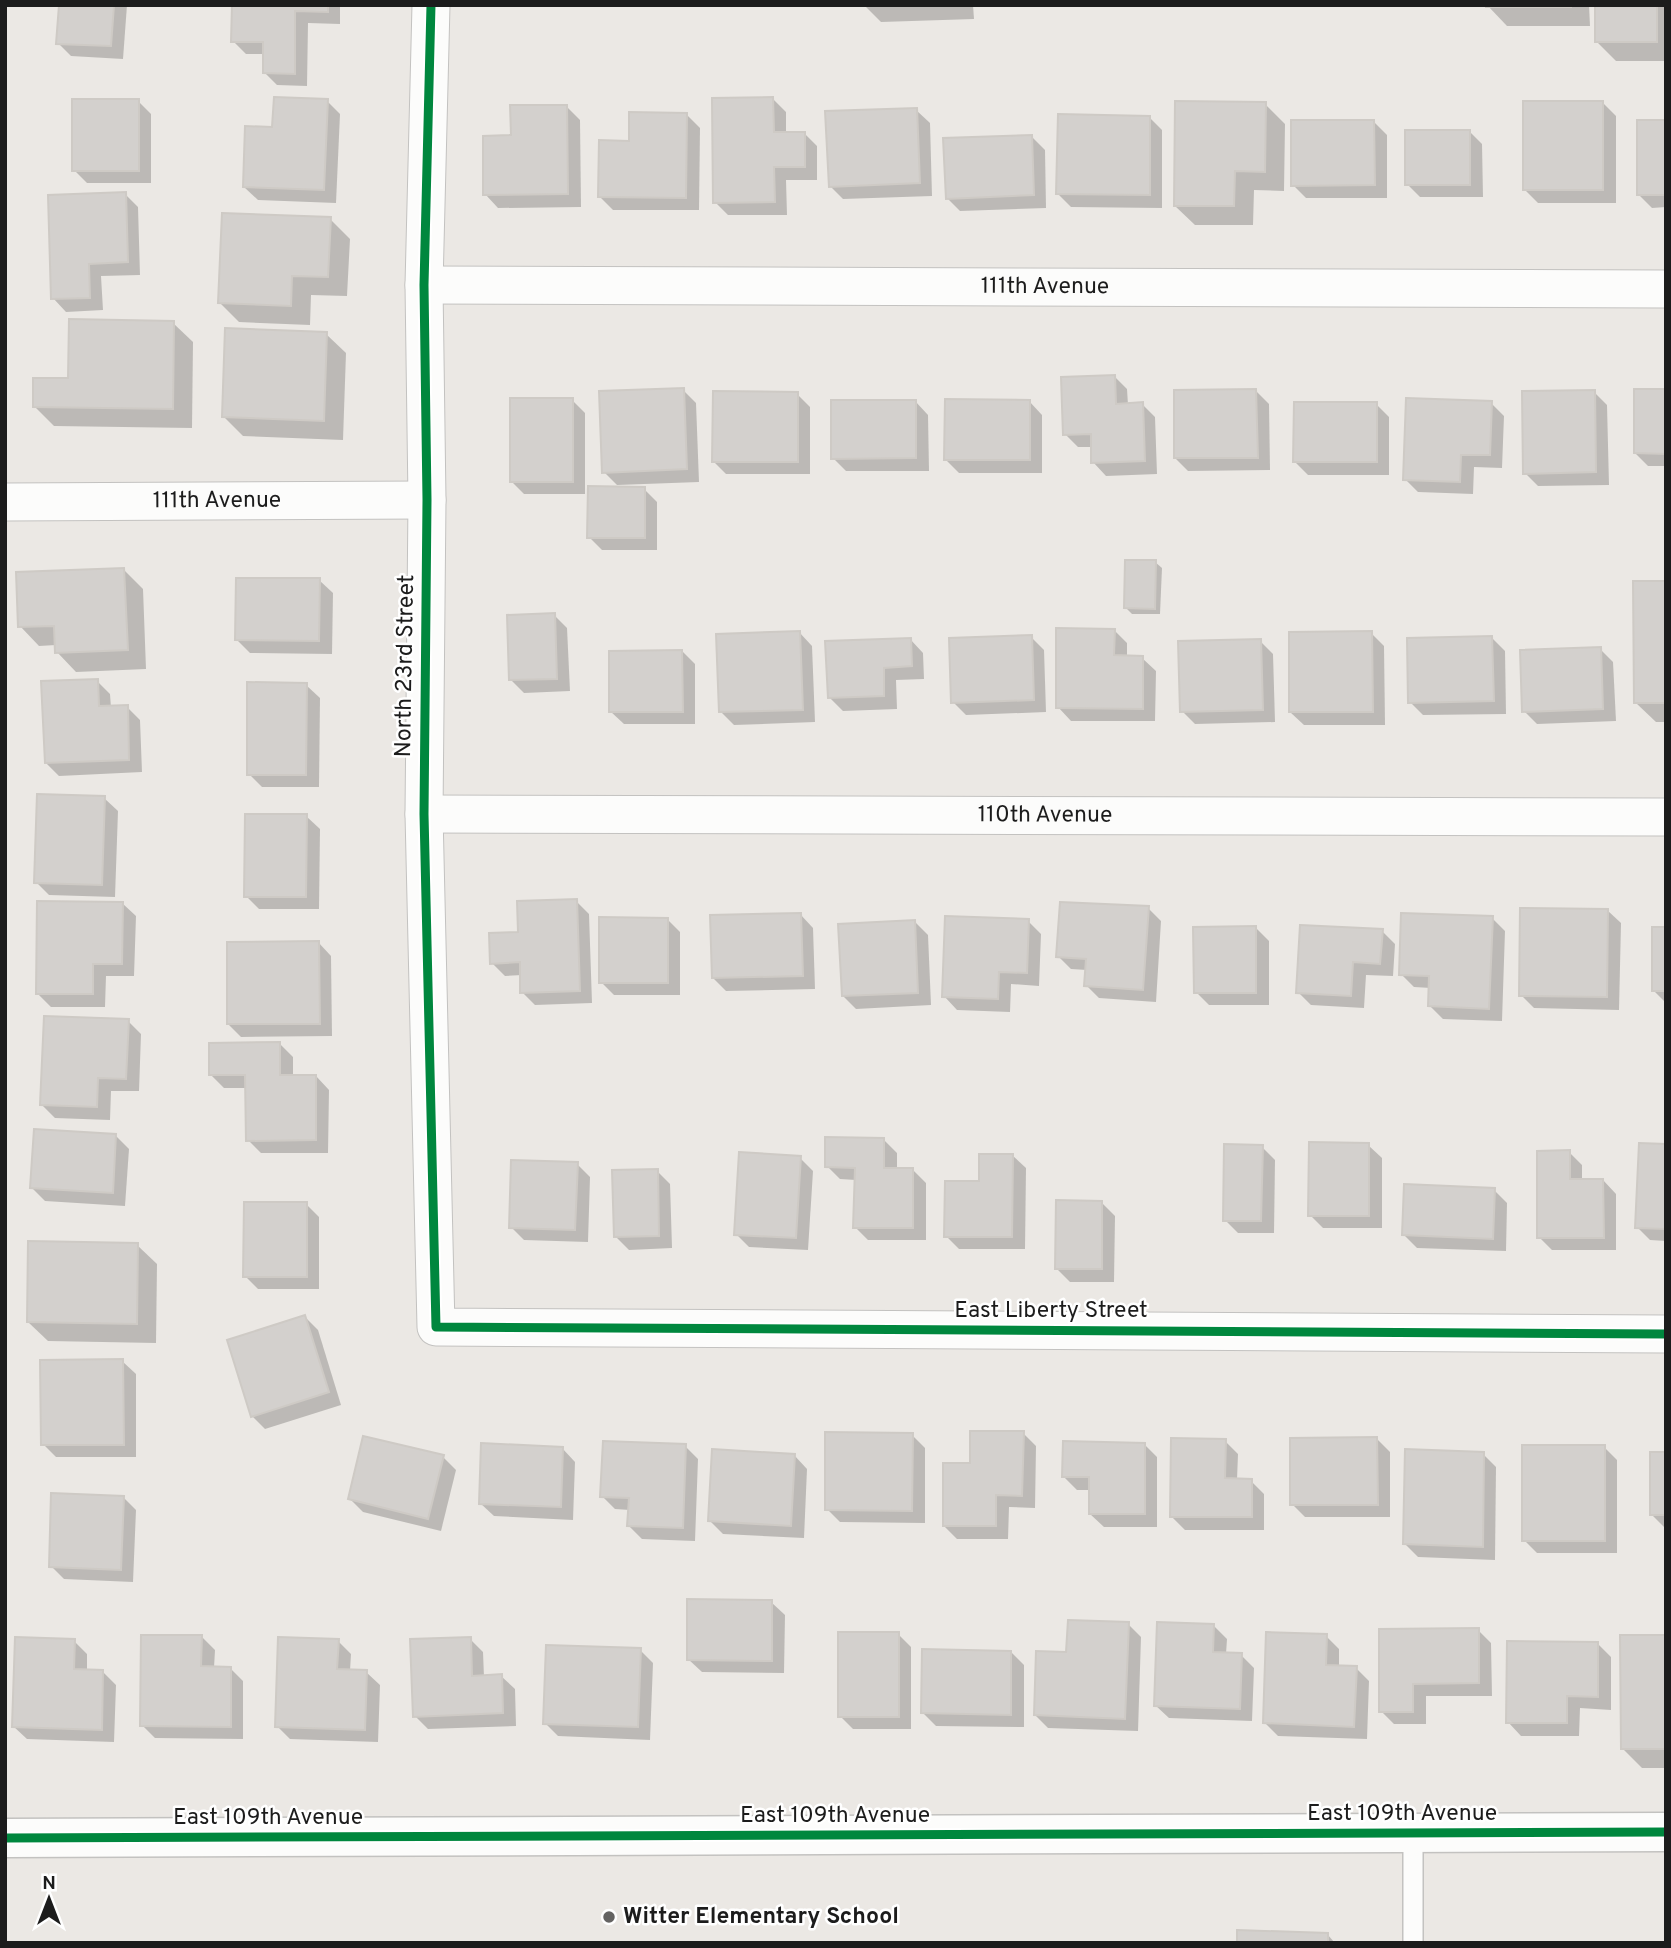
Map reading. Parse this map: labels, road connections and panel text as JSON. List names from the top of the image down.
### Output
{
  "streets": {
    "street": [
      "111th Avenue",
      "North 23rd Street",
      "110th Avenue",
      "East Liberty Street",
      "East 109th Avenue"
    ]
  },
  "crossings": [
    ["111th Avenue", "North 23rd Street"],
    ["North 23rd Street", "110th Avenue"],
    ["North 23rd Street", "East Liberty Street"]
  ],
  "places": ["Witter Elementary School"],
  "north": "top"
}
